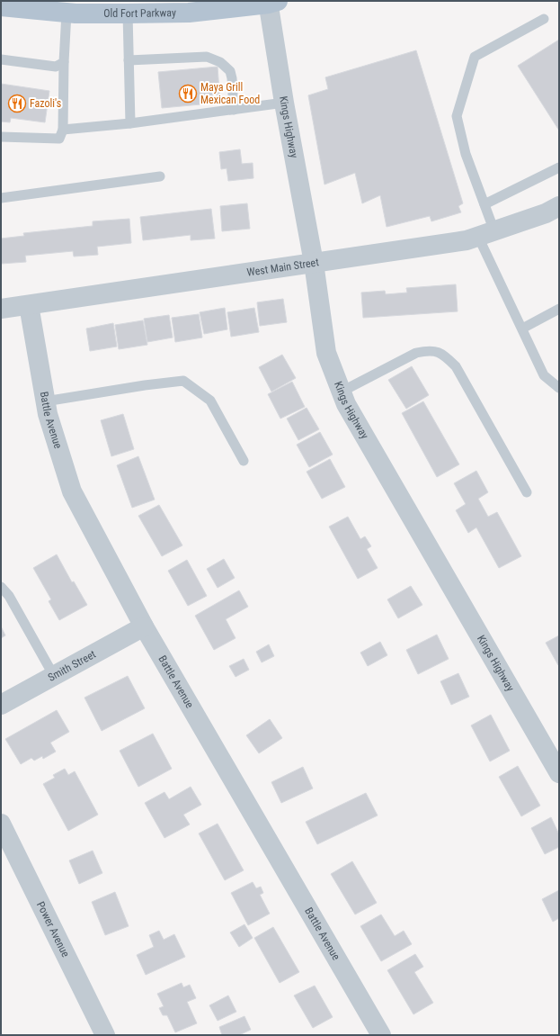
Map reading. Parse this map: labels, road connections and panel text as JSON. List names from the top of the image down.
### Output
{
  "streets": {
    "main road": ["Old Fort Parkway"],
    "street": [
      "Kings Highway",
      "West Main Street",
      "Battle Avenue",
      "Smith Street",
      "Power Avenue"
    ]
  },
  "crossings": [
    ["Old Fort Parkway", "Kings Highway"],
    ["Kings Highway", "West Main Street"],
    ["West Main Street", "Battle Avenue"],
    ["Battle Avenue", "Smith Street"]
  ],
  "places": {
    "restaurant": ["Maya Grill Mexican Food", "Fazoli's"]
  }
}
